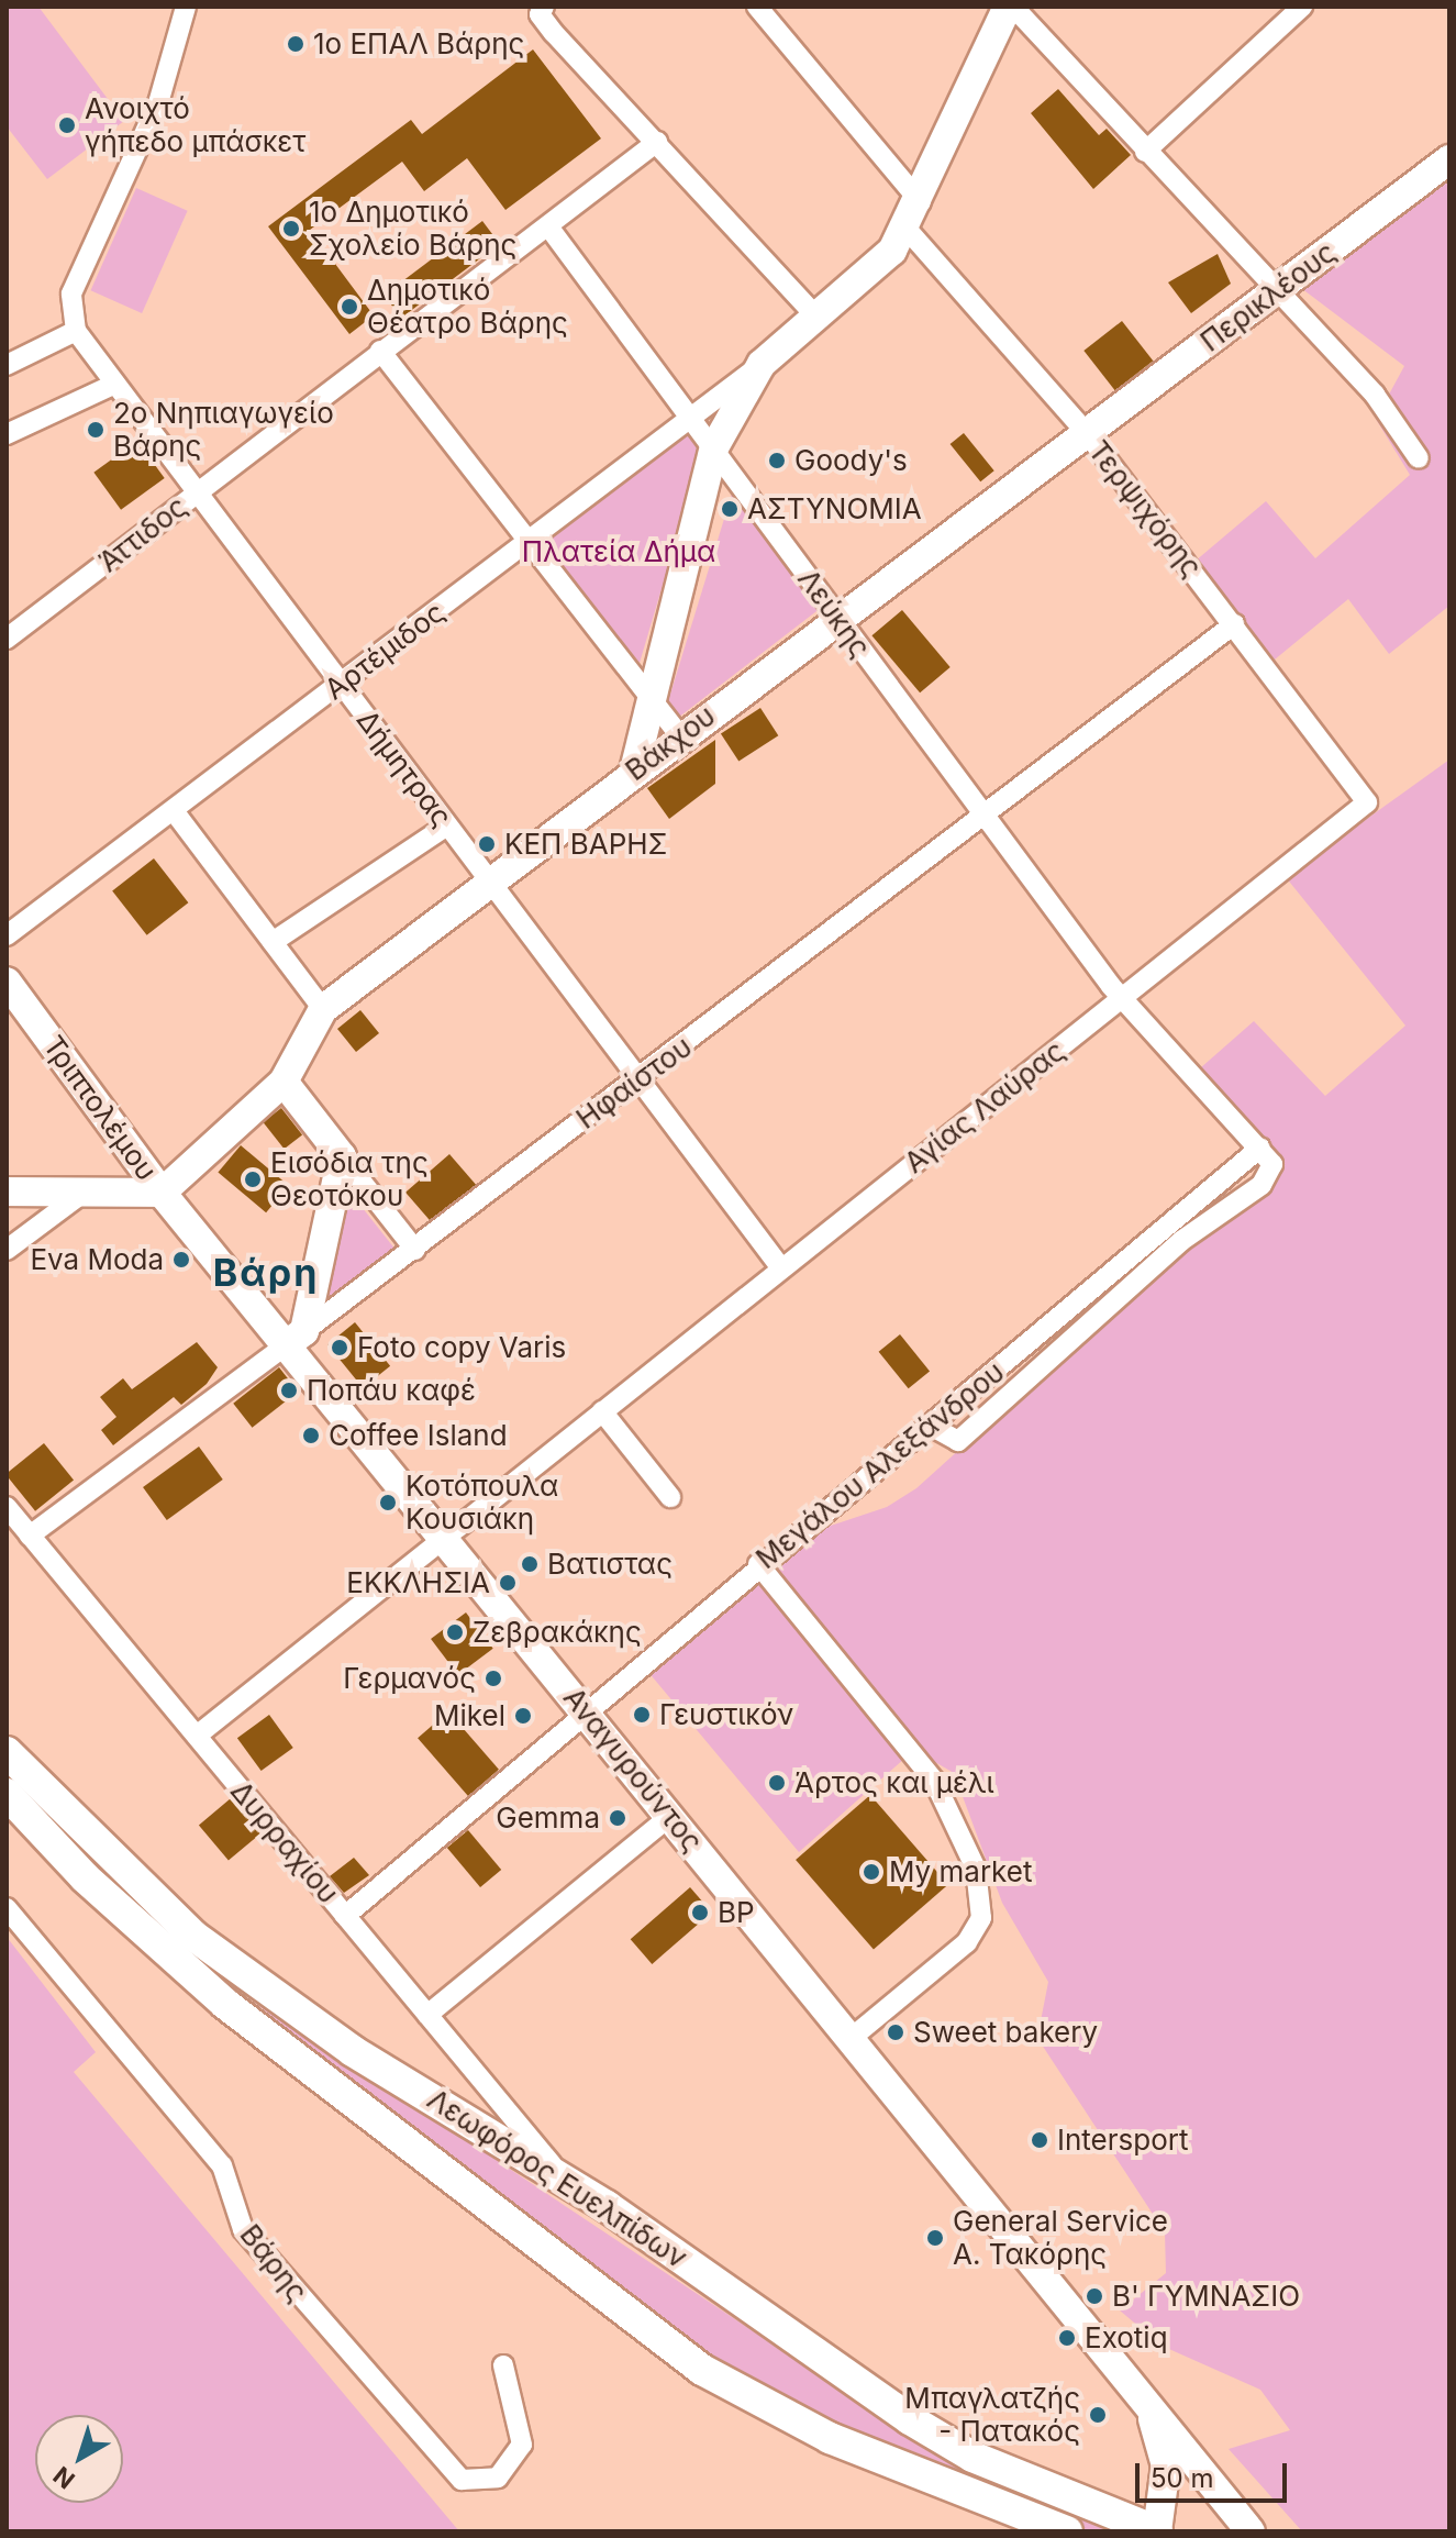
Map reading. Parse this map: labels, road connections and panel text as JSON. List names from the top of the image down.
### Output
{
  "streets": {
    "main road": [
      "Περικλέους",
      "Βάκχου",
      "Τριπτολέμου",
      "Αναγυρούντος",
      "Λεωφόρος Ευελπίδων"
    ],
    "street": [
      "Τερψιχόρης",
      "Άττιδος",
      "Λεύκης",
      "Αρτέμιδος",
      "Δήμητρας",
      "Ηφαίστου",
      "Αγίας Λαύρας",
      "Μεγάλου Αλεξάνδρου",
      "Δυρραχίου",
      "Βάρης"
    ]
  },
  "crossings": [
    ["Περικλέους", "Τερψιχόρης"],
    ["Περικλέους", "Βάκχου"],
    ["Τερψιχόρης", "Βάκχου"],
    ["Τερψιχόρης", "Ηφαίστου"],
    ["Τερψιχόρης", "Αγίας Λαύρας"],
    ["Άττιδος", "Λεύκης"],
    ["Άττιδος", "Δήμητρας"],
    ["Λεύκης", "Αρτέμιδος"],
    ["Λεύκης", "Βάκχου"],
    ["Λεύκης", "Ηφαίστου"],
    ["Λεύκης", "Αγίας Λαύρας"],
    ["Αρτέμιδος", "Δήμητρας"],
    ["Βάκχου", "Δήμητρας"],
    ["Βάκχου", "Τριπτολέμου"],
    ["Βάκχου", "Αναγυρούντος"],
    ["Δήμητρας", "Ηφαίστου"],
    ["Δήμητρας", "Αγίας Λαύρας"],
    ["Ηφαίστου", "Αναγυρούντος"],
    ["Ηφαίστου", "Δυρραχίου"],
    ["Αγίας Λαύρας", "Αναγυρούντος"],
    ["Αγίας Λαύρας", "Δυρραχίου"],
    ["Τριπτολέμου", "Αναγυρούντος"],
    ["Μεγάλου Αλεξάνδρου", "Αναγυρούντος"],
    ["Μεγάλου Αλεξάνδρου", "Δυρραχίου"],
    ["Αναγυρούντος", "Λεωφόρος Ευελπίδων"],
    ["Δυρραχίου", "Λεωφόρος Ευελπίδων"]
  ],
  "districts": ["Βάρη"],
  "parks": ["Πλατεία Δήμα"],
  "places": [
    "1ο ΕΠΑΛ Βάρης",
    "Ανοιχτό γήπεδο μπάσκετ",
    "1ο Δημοτικό Σχολείο Βάρης",
    "Δημοτικό Θέατρο Βάρης",
    "2ο Νηπιαγωγείο Βάρης",
    "Goody's",
    "ΑΣΤΥΝΟΜΙΑ",
    "ΚΕΠ ΒΑΡΗΣ",
    "Εισόδια της Θεοτόκου",
    "Eva Moda",
    "Foto copy Varis",
    "Ποπάυ καφέ",
    "Coffee Island",
    "Κοτόπουλα Κουσιάκη",
    "Βατιστας",
    "ΕΚΚΛΗΣΙΑ",
    "Ζεβρακάκης",
    "Γερμανός",
    "Γευστικόν",
    "Mikel",
    "Άρτος και μέλι",
    "Gemma",
    "My market",
    "BP",
    "Sweet bakery",
    "Intersport",
    "General Service Α. Τακόρης",
    "Β' ΓΥΜΝΑΣΙΟ",
    "Exotiq",
    "Μπαγλατζής - Πατακός"
  ],
  "scale_bar": "50 m",
  "north": "bottom left"
}
